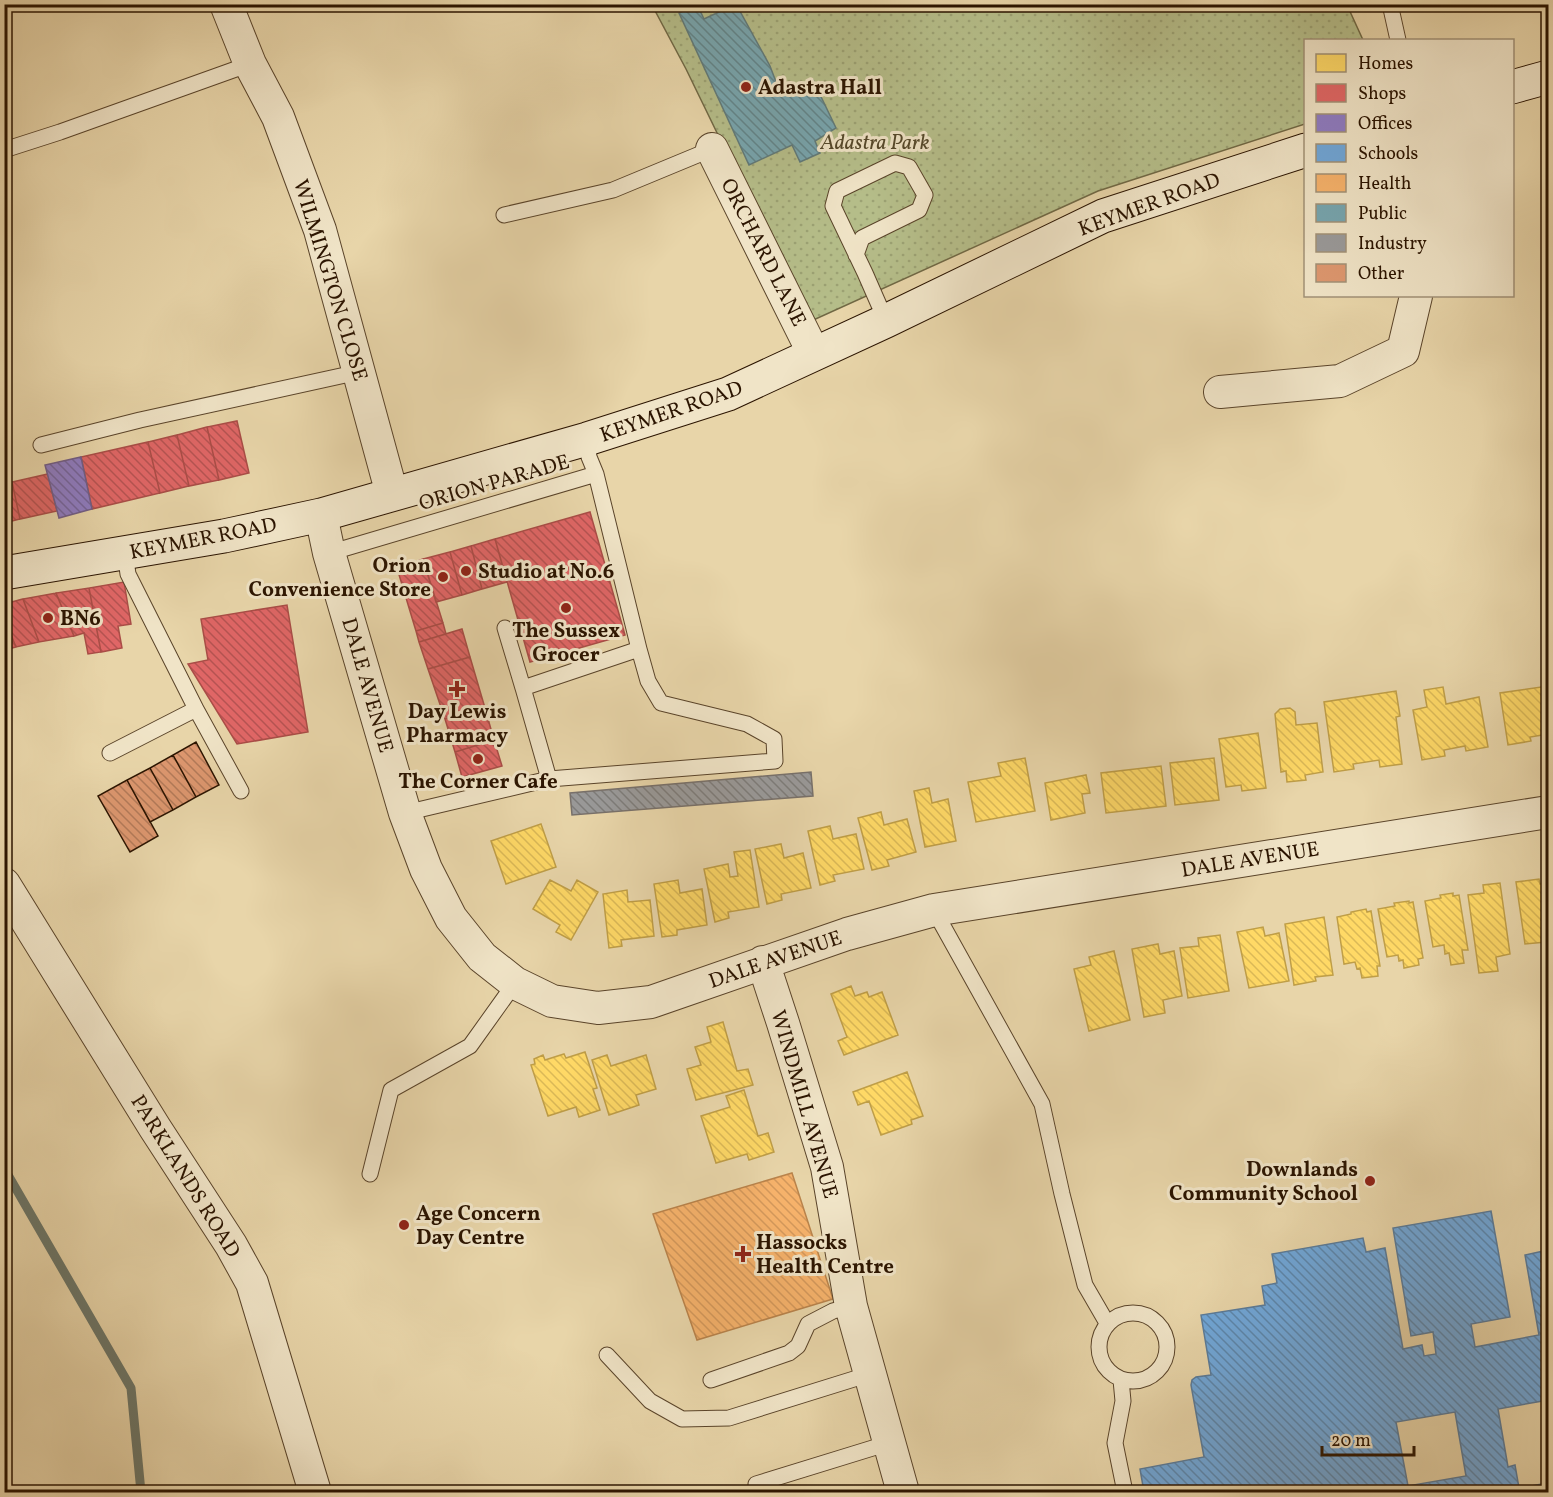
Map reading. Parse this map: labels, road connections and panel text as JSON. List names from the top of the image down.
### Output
{
  "streets": {
    "main road": ["KEYMER ROAD"],
    "street": [
      "ORCHARD LANE",
      "WILMINGTON CLOSE",
      "DALE AVENUE",
      "WINDMILL AVENUE",
      "PARKLANDS ROAD"
    ],
    "lane": ["ORION PARADE"]
  },
  "crossings": [
    ["KEYMER ROAD", "ORCHARD LANE"],
    ["KEYMER ROAD", "WILMINGTON CLOSE"],
    ["KEYMER ROAD", "DALE AVENUE"],
    ["ORION PARADE", "DALE AVENUE"],
    ["DALE AVENUE", "WINDMILL AVENUE"]
  ],
  "parks": ["Adastra Park"],
  "places": {
    "other": [
      "Adastra Hall",
      "Studio at No.6",
      "Orion Convenience Store",
      "The Sussex Grocer",
      "BN6",
      "The Corner Cafe",
      "Downlands Community School",
      "Age Concern Day Centre"
    ],
    "health": ["Day Lewis Pharmacy", "Hassocks Health Centre"]
  },
  "legend": [
    "Homes",
    "Shops",
    "Offices",
    "Schools",
    "Health",
    "Public",
    "Industry",
    "Other"
  ],
  "scale_bar": "20 m"
}
